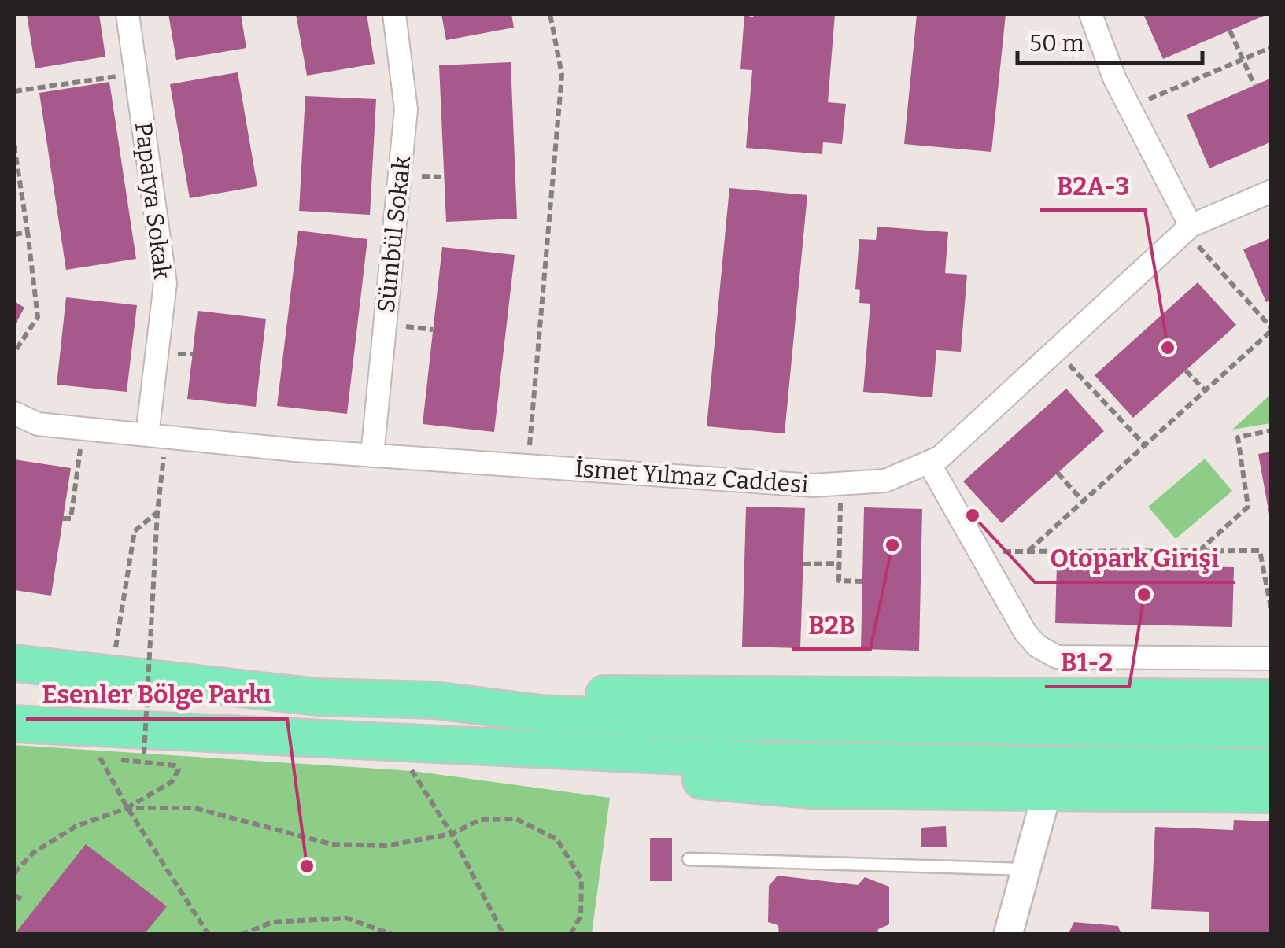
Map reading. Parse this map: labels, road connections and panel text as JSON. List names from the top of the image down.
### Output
{
  "streets": {
    "street": ["Papatya Sokak", "Sümbül Sokak", "İsmet Yılmaz Caddesi"]
  },
  "crossings": [
    ["Papatya Sokak", "İsmet Yılmaz Caddesi"],
    ["Sümbül Sokak", "İsmet Yılmaz Caddesi"]
  ],
  "places": [
    "B2A-3",
    "Otopark Girişi",
    "B2B",
    "B1-2",
    "Esenler Bölge Parkı"
  ],
  "scale_bar": "50 m"
}
